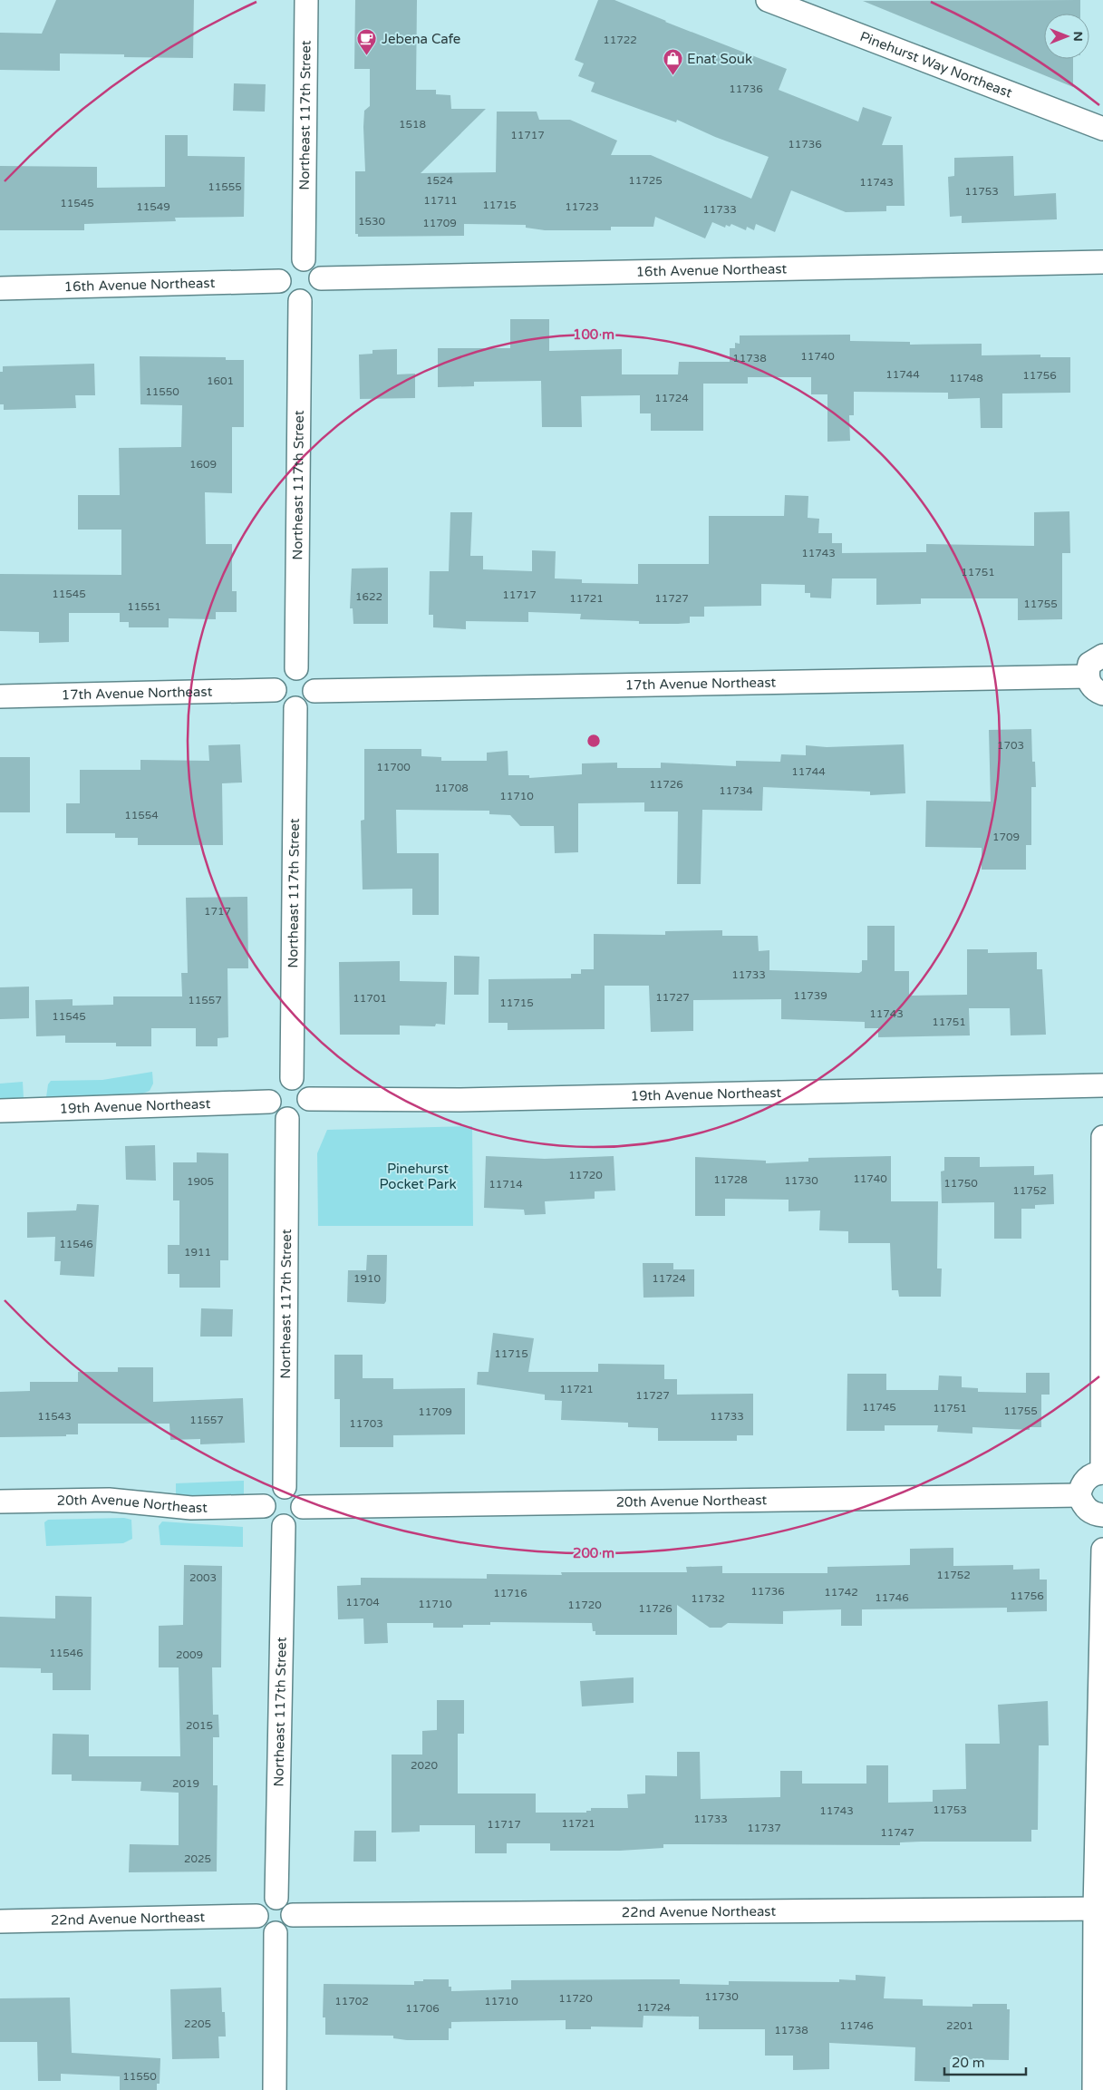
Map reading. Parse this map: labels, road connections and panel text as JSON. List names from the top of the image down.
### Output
{
  "streets": {
    "street": [
      "Pinehurst Way Northeast",
      "Northeast 117th Street",
      "16th Avenue Northeast",
      "17th Avenue Northeast",
      "19th Avenue Northeast",
      "20th Avenue Northeast",
      "22nd Avenue Northeast"
    ]
  },
  "crossings": [
    ["Northeast 117th Street", "16th Avenue Northeast"],
    ["Northeast 117th Street", "17th Avenue Northeast"],
    ["Northeast 117th Street", "19th Avenue Northeast"],
    ["Northeast 117th Street", "20th Avenue Northeast"],
    ["Northeast 117th Street", "22nd Avenue Northeast"]
  ],
  "parks": ["Pinehurst Pocket Park"],
  "places": {
    "cafe": ["Jebena Cafe"],
    "shop": ["Enat Souk"]
  },
  "house_numbers": [
    "11722",
    "11736",
    "1518",
    "11717",
    "11736",
    "1524",
    "11725",
    "11743",
    "11555",
    "11753",
    "11711",
    "11545",
    "11715",
    "11549",
    "11723",
    "11733",
    "1530",
    "11709",
    "11740",
    "11738",
    "11744",
    "11756",
    "11748",
    "1601",
    "11550",
    "11724",
    "1609",
    "11743",
    "11751",
    "11545",
    "11717",
    "1622",
    "11721",
    "11727",
    "11755",
    "11551",
    "1703",
    "11700",
    "11744",
    "11726",
    "11708",
    "11734",
    "11710",
    "11554",
    "1709",
    "1717",
    "11733",
    "11739",
    "11727",
    "11701",
    "11557",
    "11715",
    "11743",
    "11545",
    "11751",
    "11720",
    "11740",
    "11728",
    "11730",
    "1905",
    "11750",
    "11714",
    "11752",
    "11546",
    "1911",
    "1910",
    "11724",
    "11715",
    "11721",
    "11727",
    "11745",
    "11751",
    "11755",
    "11709",
    "11543",
    "11733",
    "11557",
    "11703",
    "11752",
    "2003",
    "11736",
    "11742",
    "11716",
    "11756",
    "11746",
    "11732",
    "11704",
    "11710",
    "11720",
    "11726",
    "11546",
    "2009",
    "2015",
    "2020",
    "2019",
    "11753",
    "11743",
    "11733",
    "11721",
    "11717",
    "11737",
    "11747",
    "2025",
    "11730",
    "11720",
    "11702",
    "11710",
    "11724",
    "11706",
    "2205",
    "11746",
    "2201",
    "11738",
    "11550"
  ],
  "scale_bar": "20 m",
  "north": "right",
  "rings": ["100 m", "200 m"]
}
